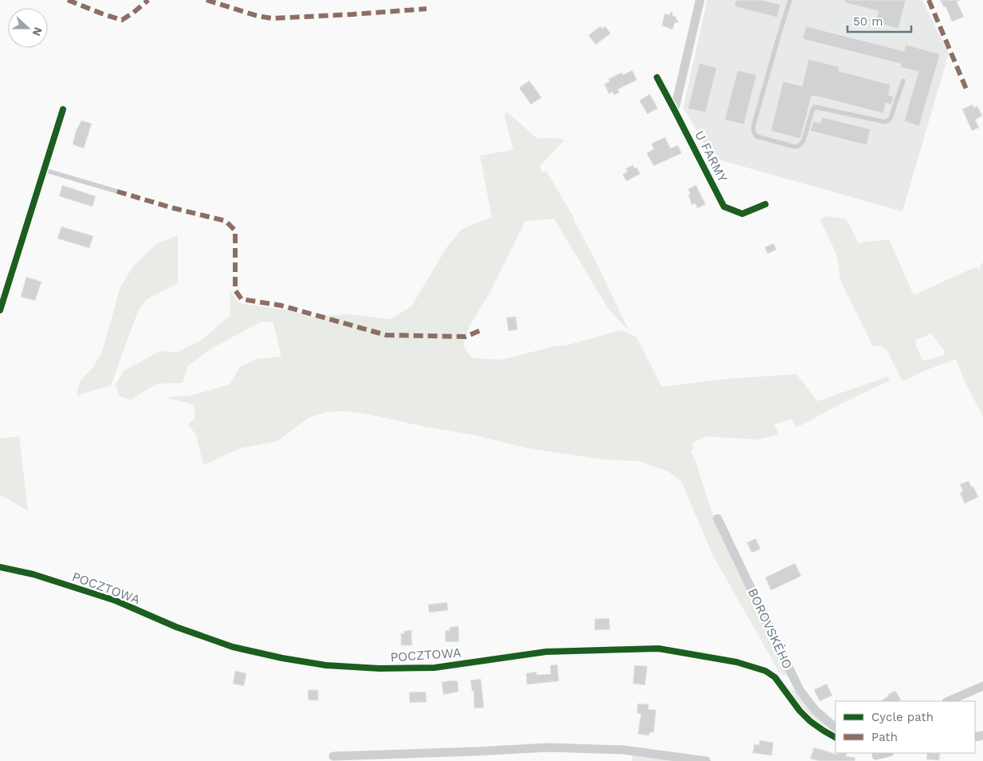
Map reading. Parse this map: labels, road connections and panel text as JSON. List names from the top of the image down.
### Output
{
  "streets": {
    "street": ["U FARMY", "POCZTOWA", "BOROVSKÉHO"]
  },
  "legend": ["Cycle path", "Path"],
  "scale_bar": "50 m",
  "north": "right"
}
